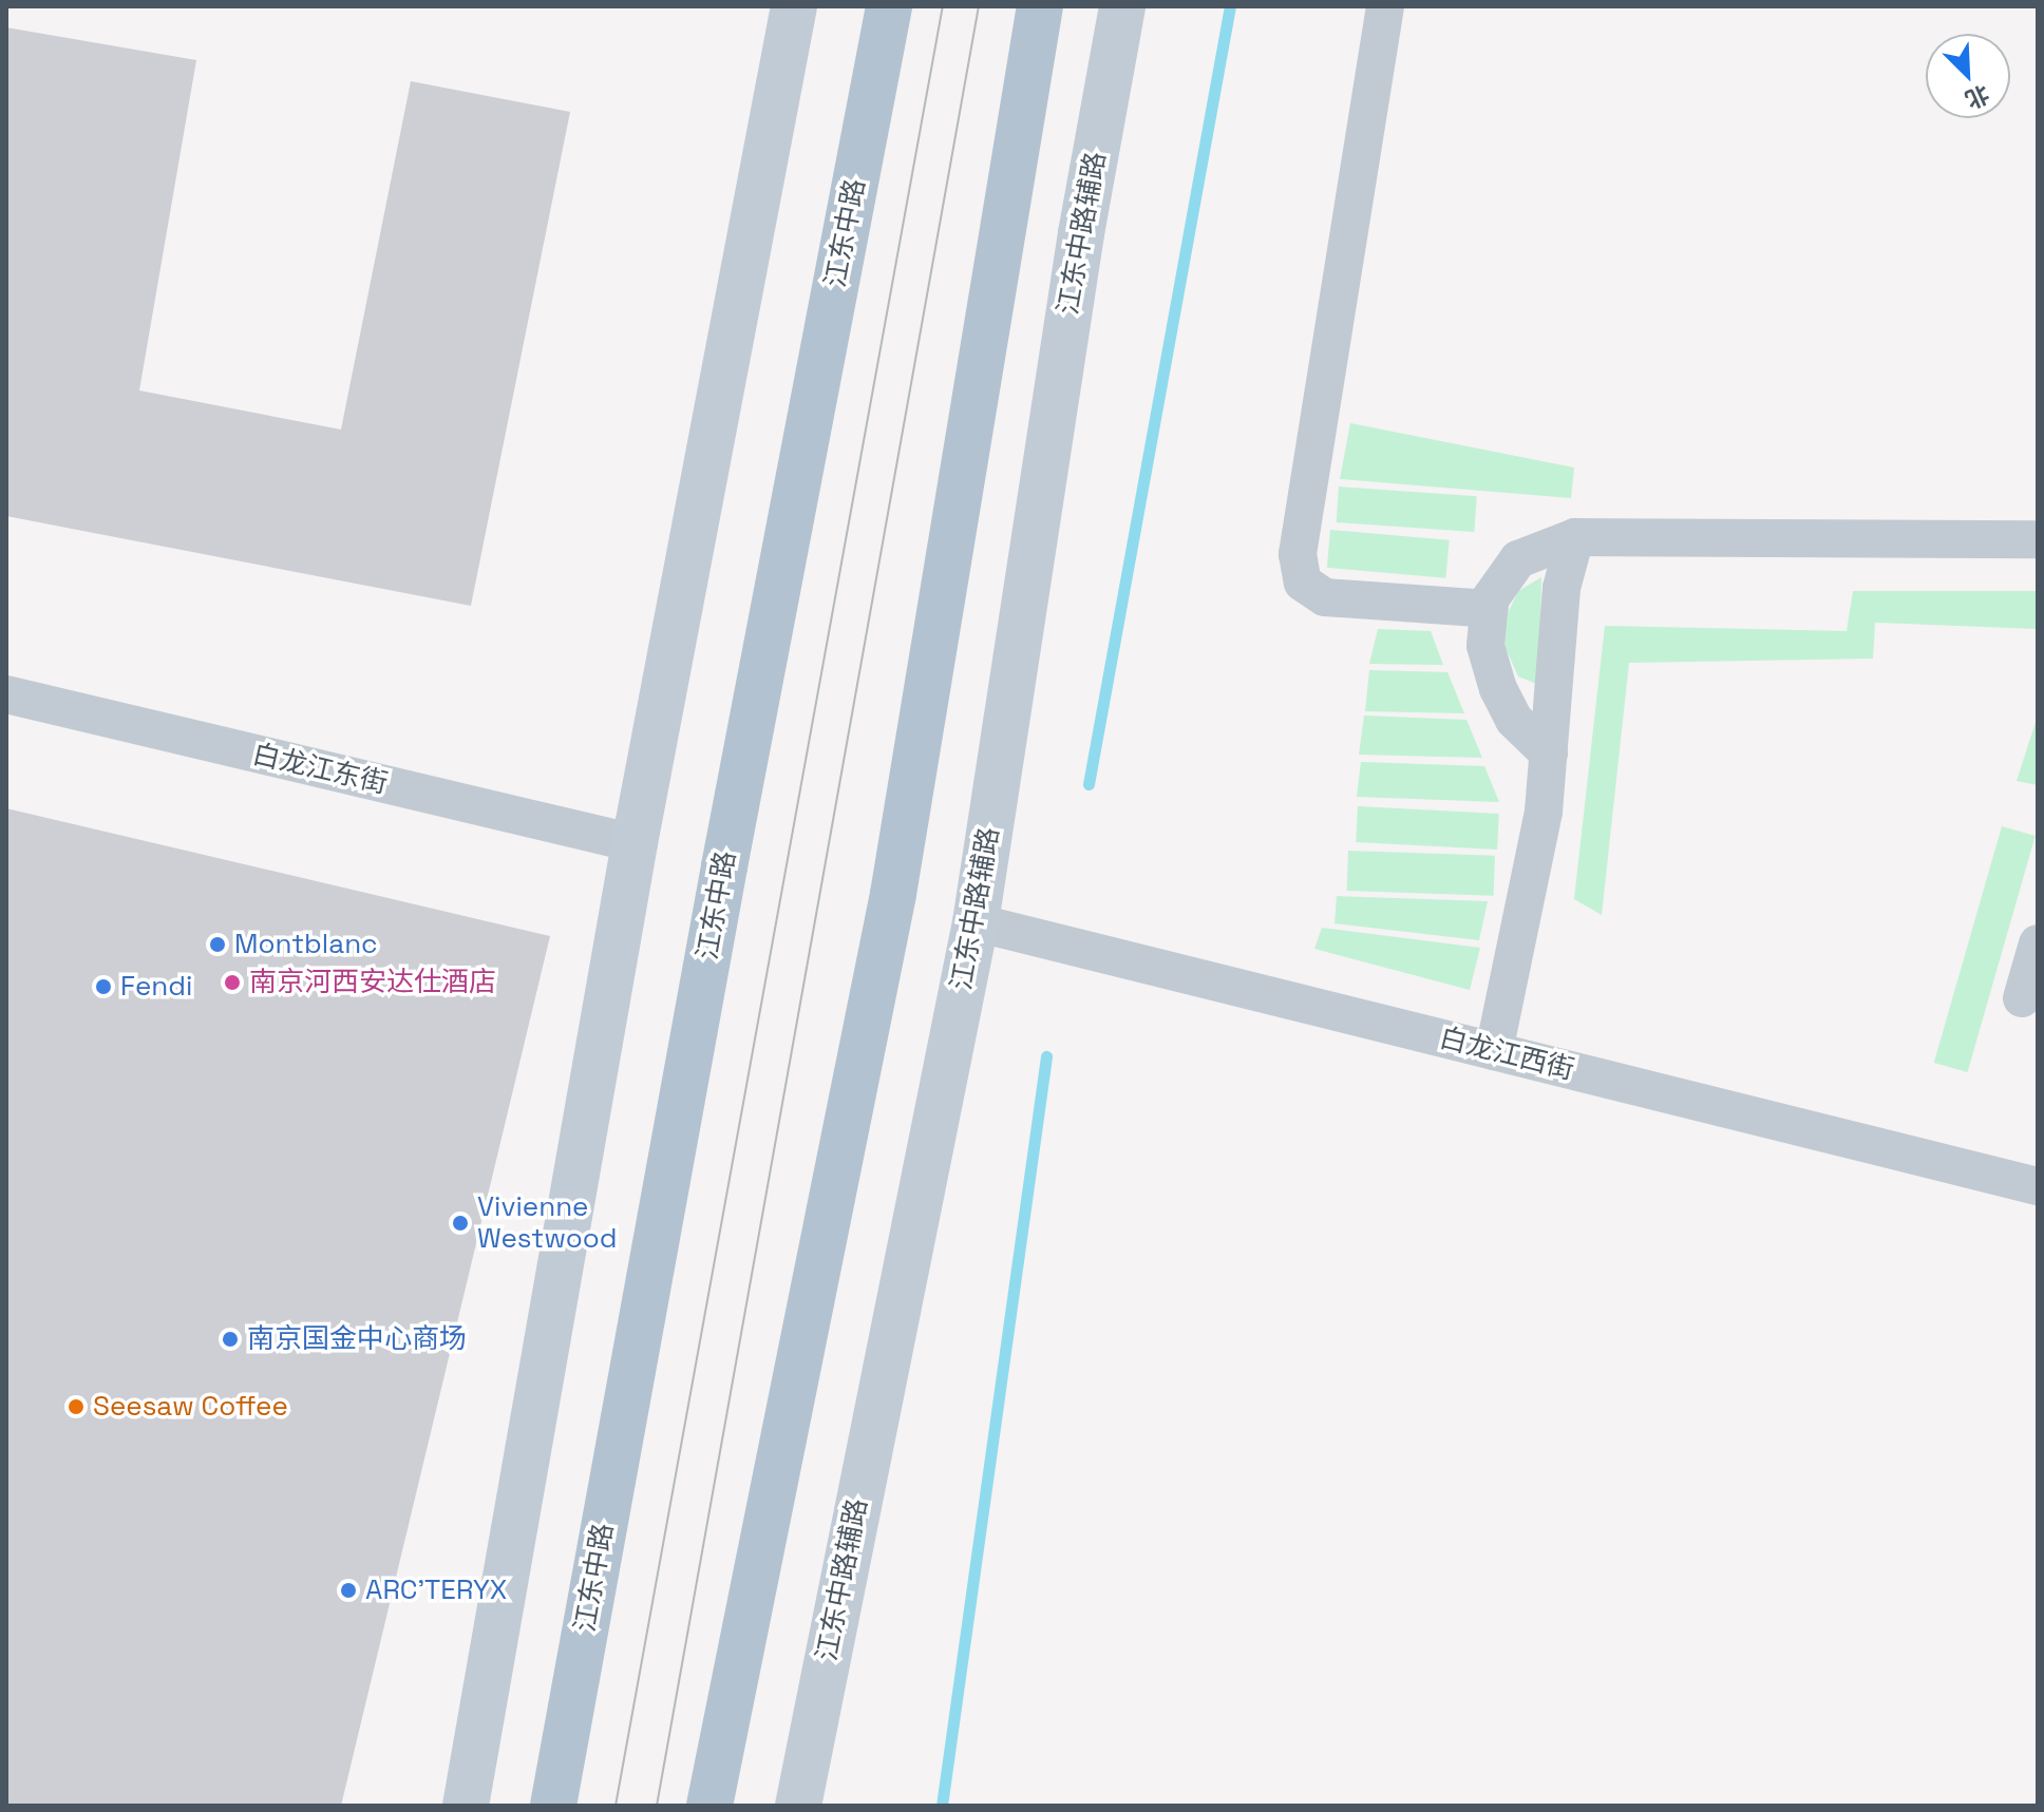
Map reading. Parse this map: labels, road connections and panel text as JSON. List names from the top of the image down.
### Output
{
  "streets": {
    "main road": ["江东中路"],
    "street": ["江东中路辅路", "白龙江东街", "白龙江西街"]
  },
  "crossings": [
    ["江东中路辅路", "白龙江西街"]
  ],
  "places": [
    "Montblanc",
    "南京河西安达仕酒店",
    "Fendi",
    "Vivienne Westwood",
    "南京国金中心商场",
    "Seesaw Coffee",
    "ARC'TERYX"
  ],
  "north": "bottom right"
}
